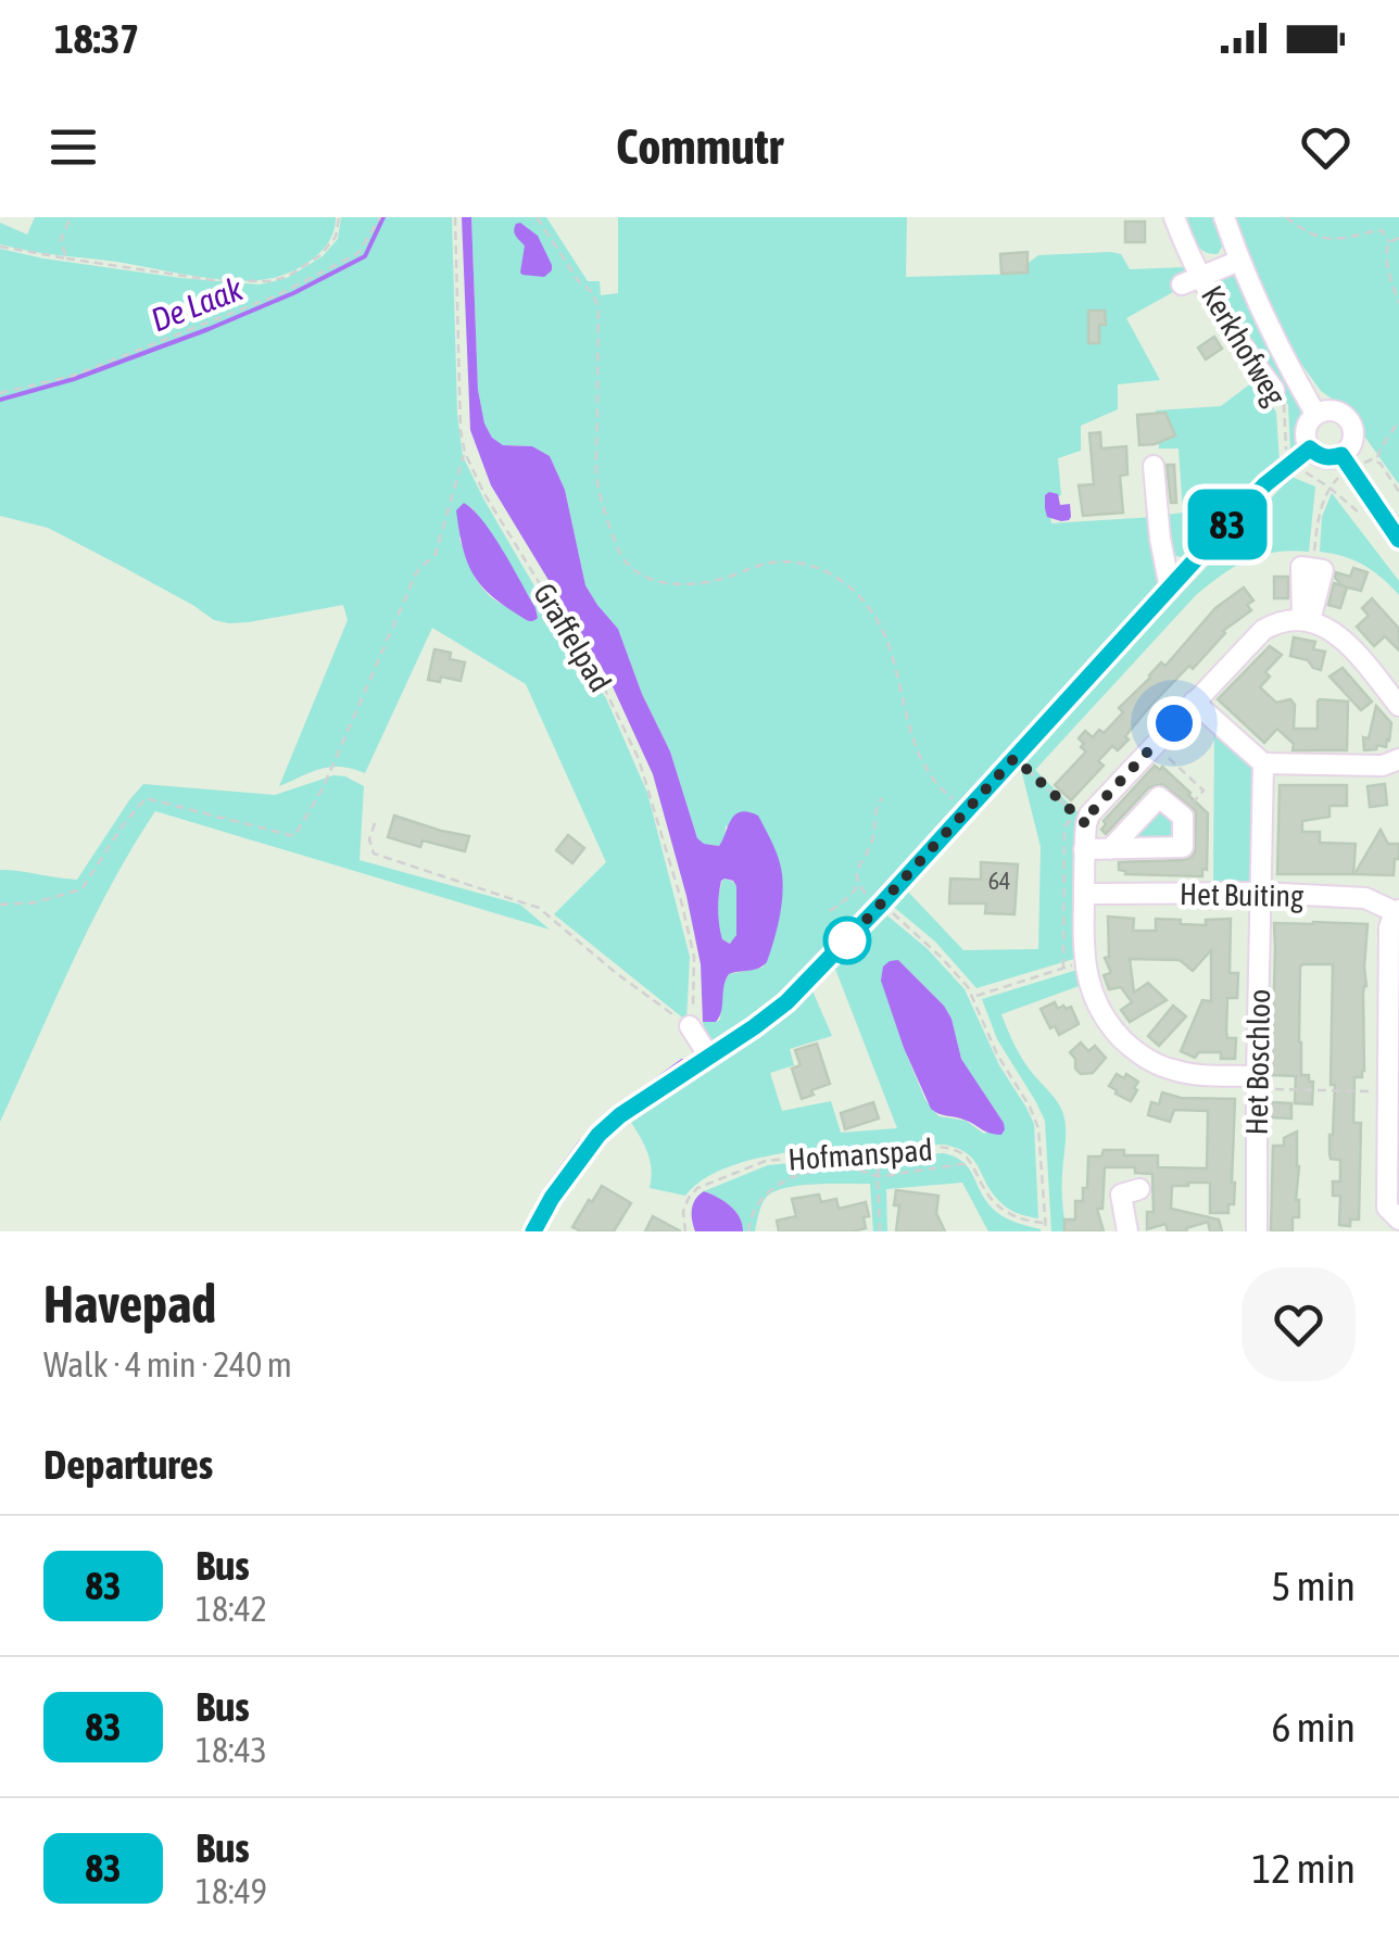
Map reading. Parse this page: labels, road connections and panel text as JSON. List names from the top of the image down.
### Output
{
  "streets": {
    "street": ["Kerkhofweg", "Het Buiting", "Het Boschloo"],
    "path": ["Graffelpad", "Hofmanspad"]
  },
  "crossings": [
    ["Het Buiting", "Het Boschloo"]
  ],
  "water": ["De Laak"],
  "lines": ["bus line 83"],
  "house_numbers": ["64"],
  "page": {
    "status": "18:37",
    "header": "Commutr",
    "on_map": "83",
    "heading": [
      ["Havepad", "Walk · 4 min · 240 m"],
      "Departures"
    ],
    "list": [
      {
        "mark": "83",
        "name": "Bus",
        "note": "18:42",
        "value": "5 min"
      },
      {
        "mark": "83",
        "name": "Bus",
        "note": "18:43",
        "value": "6 min"
      },
      {
        "mark": "83",
        "name": "Bus",
        "note": "18:49",
        "value": "12 min"
      }
    ]
  }
}
